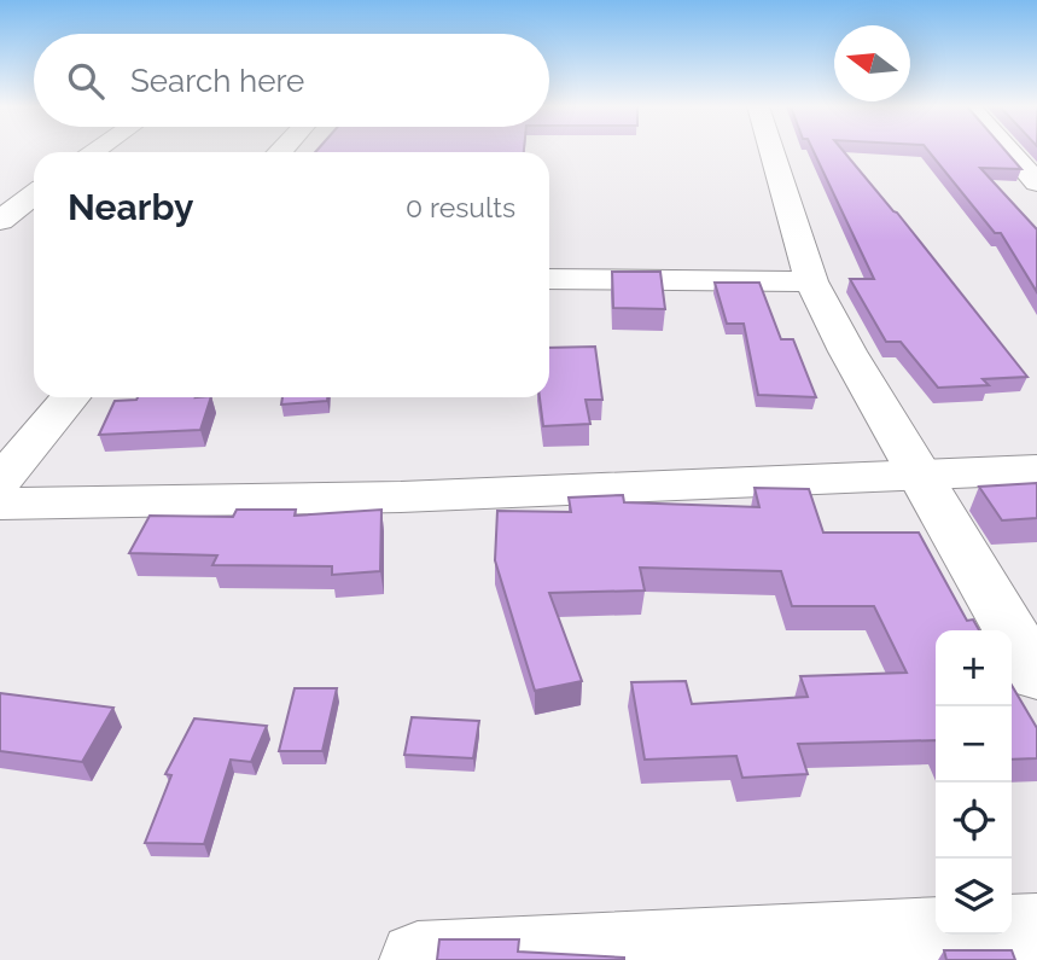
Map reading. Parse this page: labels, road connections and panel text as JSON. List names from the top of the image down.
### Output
{
  "north": "left",
  "page": {
    "search": "Search here",
    "heading": ["Nearby", "0 results"],
    "map_buttons": ["+", "−"]
  }
}
